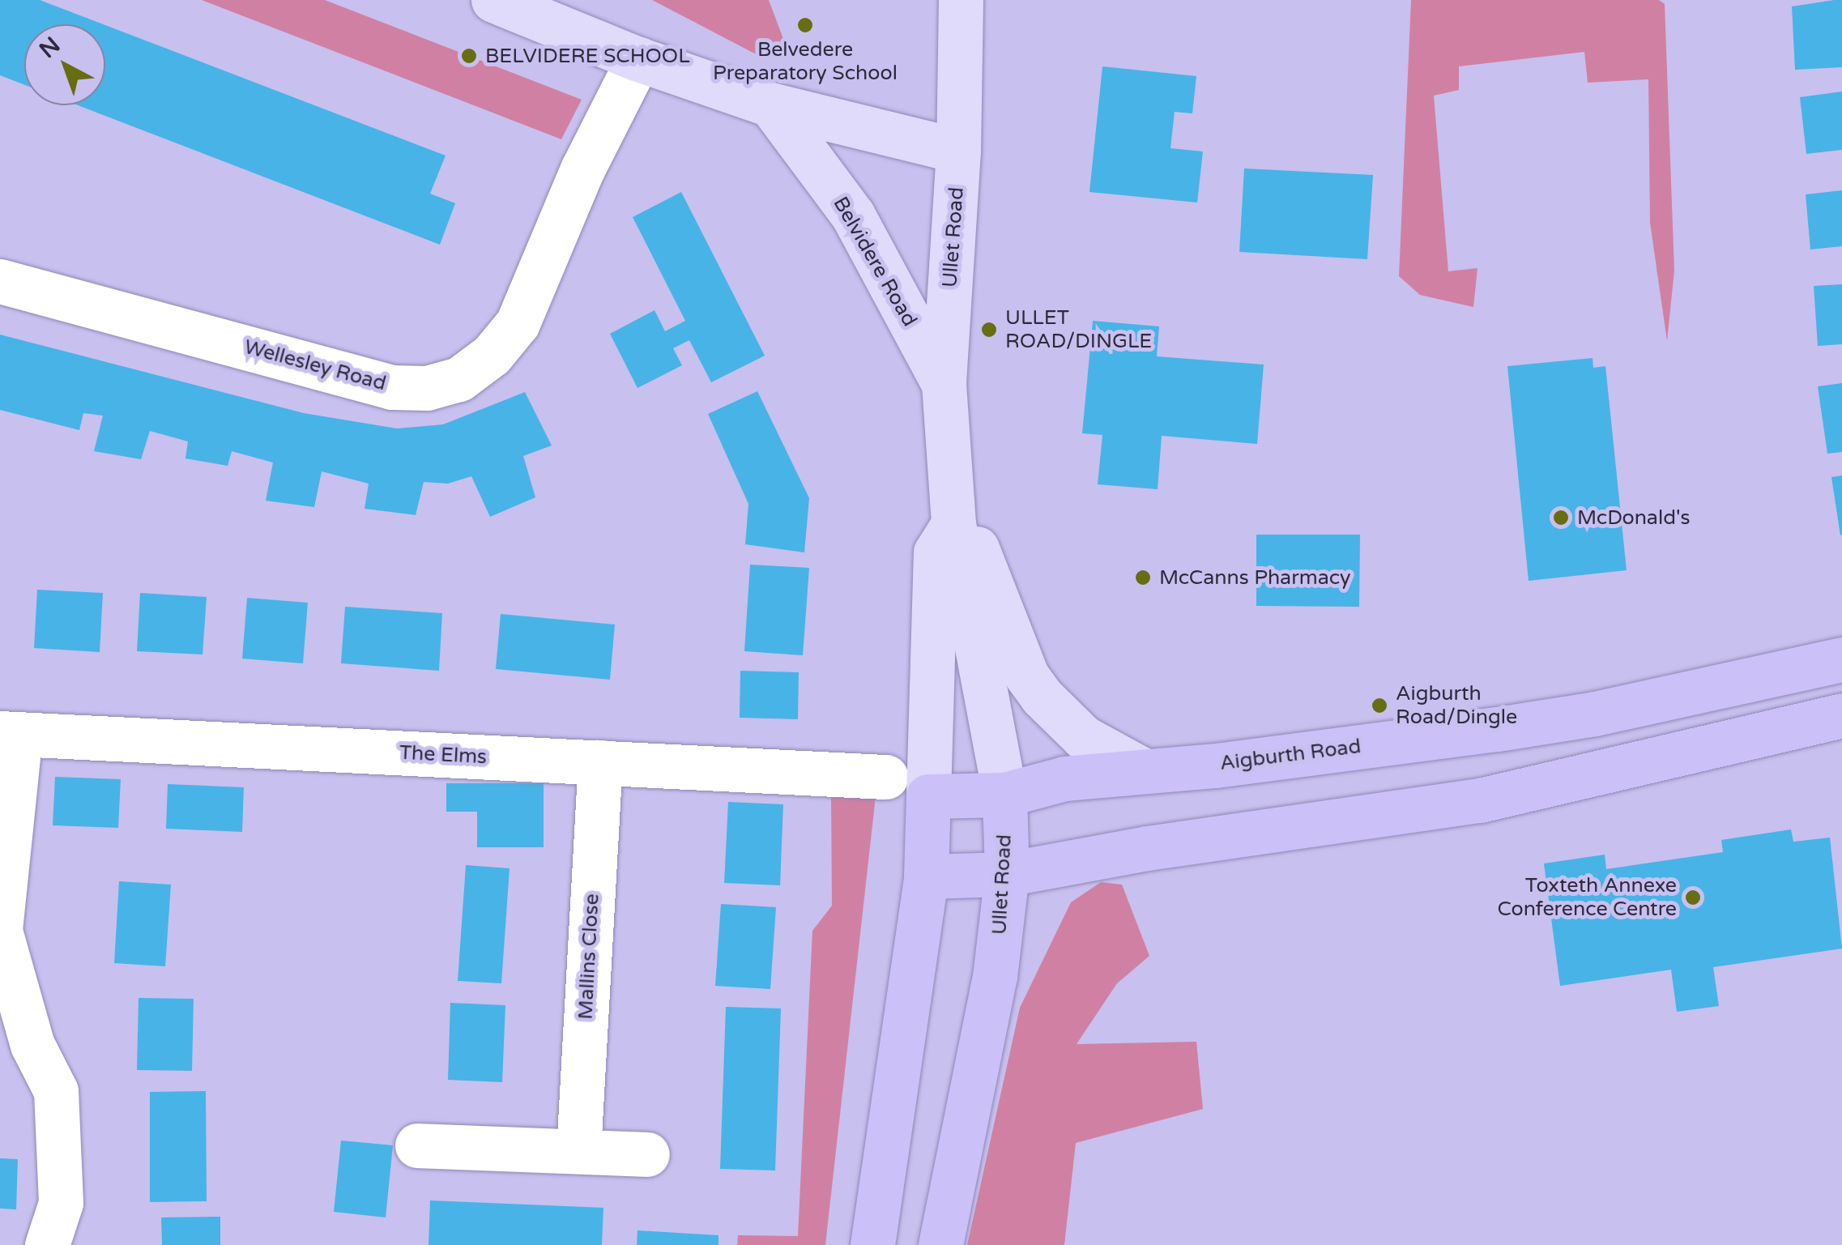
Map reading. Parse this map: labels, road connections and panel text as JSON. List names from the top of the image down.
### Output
{
  "streets": {
    "highway": ["Ullet Road", "Aigburth Road"],
    "main road": ["Belvidere Road"],
    "street": ["Wellesley Road", "The Elms", "Mallins Close"]
  },
  "crossings": [
    ["Ullet Road", "Belvidere Road"],
    ["Ullet Road", "Aigburth Road"],
    ["The Elms", "Mallins Close"]
  ],
  "places": [
    "Belvedere Preparatory School",
    "BELVIDERE SCHOOL",
    "ULLET ROAD/DINGLE",
    "McDonald's",
    "McCanns Pharmacy",
    "Aigburth Road/Dingle",
    "Toxteth Annexe Conference Centre"
  ],
  "north": "top left"
}
